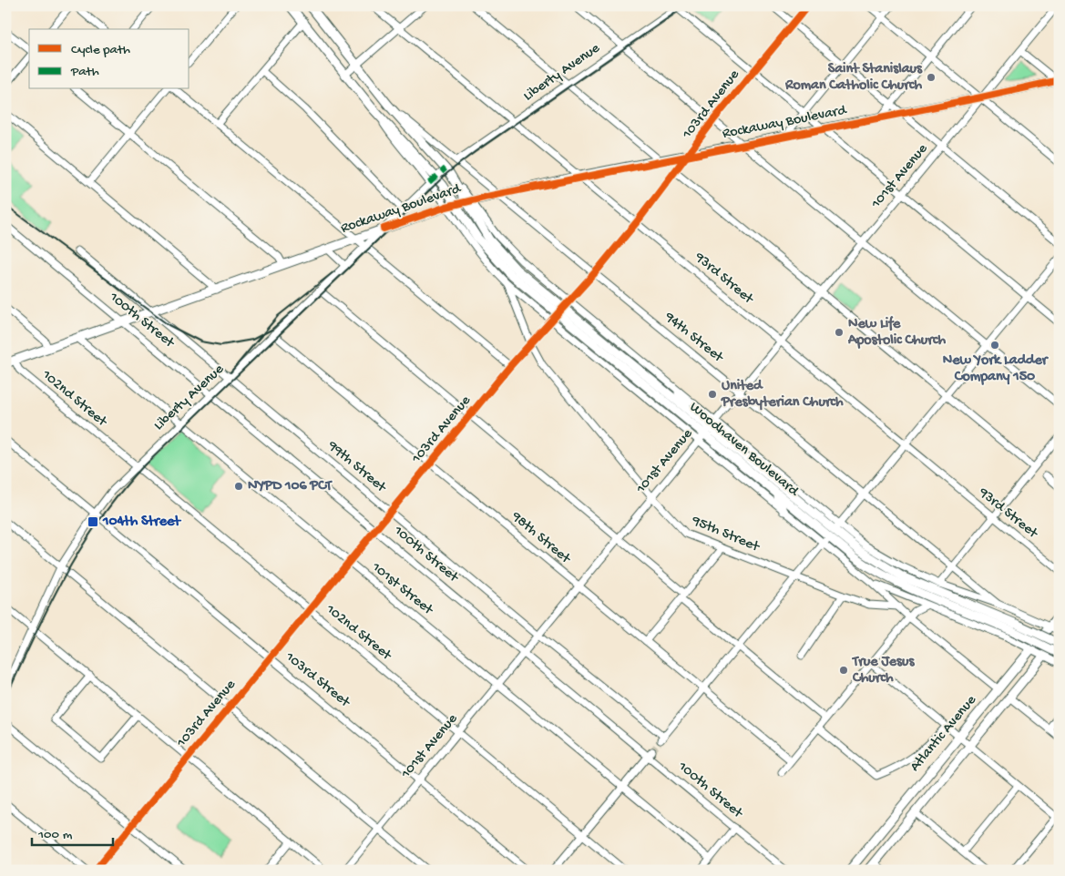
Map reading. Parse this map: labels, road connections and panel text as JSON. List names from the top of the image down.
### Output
{
  "streets": {
    "main road": ["Rockaway Boulevard", "Woodhaven Boulevard", "Atlantic Avenue"],
    "street": [
      "Liberty Avenue",
      "103rd Avenue",
      "101st Avenue",
      "93rd Street",
      "100th Street",
      "94th Street",
      "102nd Street",
      "99th Street",
      "95th Street",
      "98th Street",
      "101st Street",
      "103rd Street"
    ]
  },
  "crossings": [
    ["Liberty Avenue", "Rockaway Boulevard"],
    ["Liberty Avenue", "93rd Street"],
    ["Liberty Avenue", "100th Street"],
    ["Liberty Avenue", "94th Street"],
    ["Liberty Avenue", "102nd Street"],
    ["Liberty Avenue", "Woodhaven Boulevard"],
    ["Liberty Avenue", "99th Street"],
    ["Liberty Avenue", "98th Street"],
    ["Liberty Avenue", "101st Street"],
    ["Liberty Avenue", "103rd Street"],
    ["103rd Avenue", "Rockaway Boulevard"],
    ["103rd Avenue", "93rd Street"],
    ["103rd Avenue", "100th Street"],
    ["103rd Avenue", "94th Street"],
    ["103rd Avenue", "102nd Street"],
    ["103rd Avenue", "Woodhaven Boulevard"],
    ["103rd Avenue", "99th Street"],
    ["103rd Avenue", "95th Street"],
    ["103rd Avenue", "98th Street"],
    ["103rd Avenue", "101st Street"],
    ["103rd Avenue", "103rd Street"],
    ["Rockaway Boulevard", "101st Avenue"],
    ["Rockaway Boulevard", "93rd Street"],
    ["Rockaway Boulevard", "100th Street"],
    ["Rockaway Boulevard", "94th Street"],
    ["Rockaway Boulevard", "102nd Street"],
    ["Rockaway Boulevard", "Woodhaven Boulevard"],
    ["Rockaway Boulevard", "99th Street"],
    ["Rockaway Boulevard", "101st Street"],
    ["101st Avenue", "93rd Street"],
    ["101st Avenue", "100th Street"],
    ["101st Avenue", "94th Street"],
    ["101st Avenue", "102nd Street"],
    ["101st Avenue", "Woodhaven Boulevard"],
    ["101st Avenue", "99th Street"],
    ["101st Avenue", "95th Street"],
    ["101st Avenue", "98th Street"],
    ["101st Avenue", "101st Street"],
    ["101st Avenue", "103rd Street"],
    ["94th Street", "Woodhaven Boulevard"],
    ["Woodhaven Boulevard", "95th Street"],
    ["Woodhaven Boulevard", "Atlantic Avenue"],
    ["99th Street", "98th Street"]
  ],
  "places": {
    "other": [
      "Saint Stanislaus Roman Catholic Church",
      "New Life Apostolic Church",
      "New York Ladder Company 150",
      "United Presbyterian Church",
      "NYPD 106 PCT",
      "True Jesus Church"
    ],
    "transit": ["104th Street"]
  },
  "legend": ["Cycle path", "Path"],
  "scale_bar": "100 m"
}
